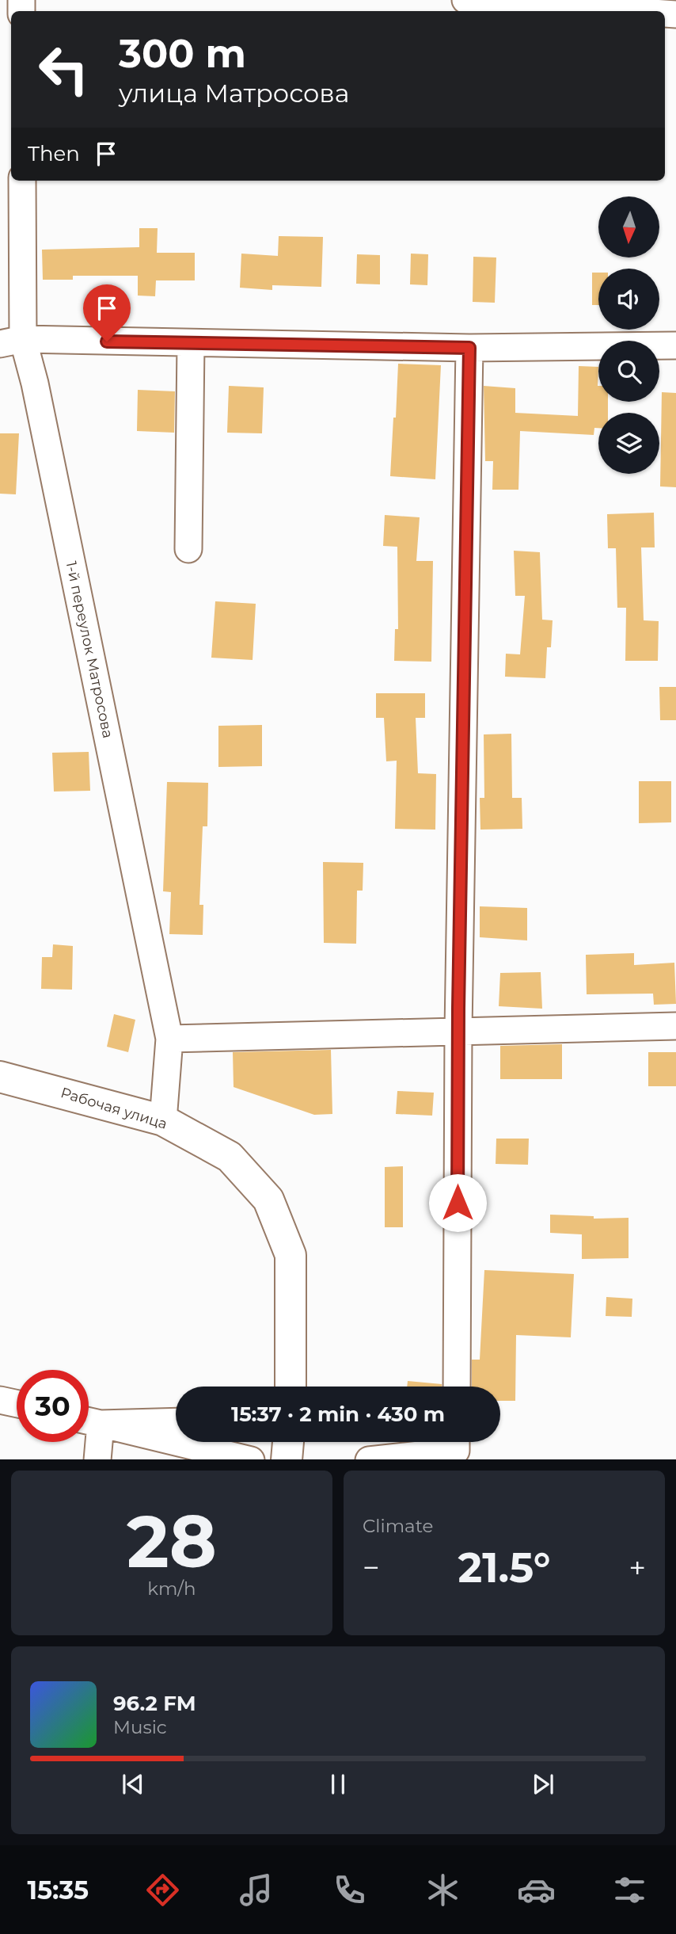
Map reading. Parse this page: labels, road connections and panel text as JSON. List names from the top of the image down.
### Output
{
  "streets": {
    "main road": ["Рабочая улица"],
    "street": ["1-й переулок Матросова"]
  },
  "crossings": [
    ["1-й переулок Матросова", "Рабочая улица"]
  ],
  "north": "bottom",
  "page": {
    "turn": ["300 m", "улица Матросова"],
    "then": "Then",
    "limit": "30",
    "trip": "15:37 · 2 min · 430 m",
    "tile": [
      ["28", "km/h"],
      "Climate"
    ],
    "heat": ["−", "21.5°", "+"],
    "song": ["96.2 FM", "Music"],
    "tabs": "15:35"
  }
}
